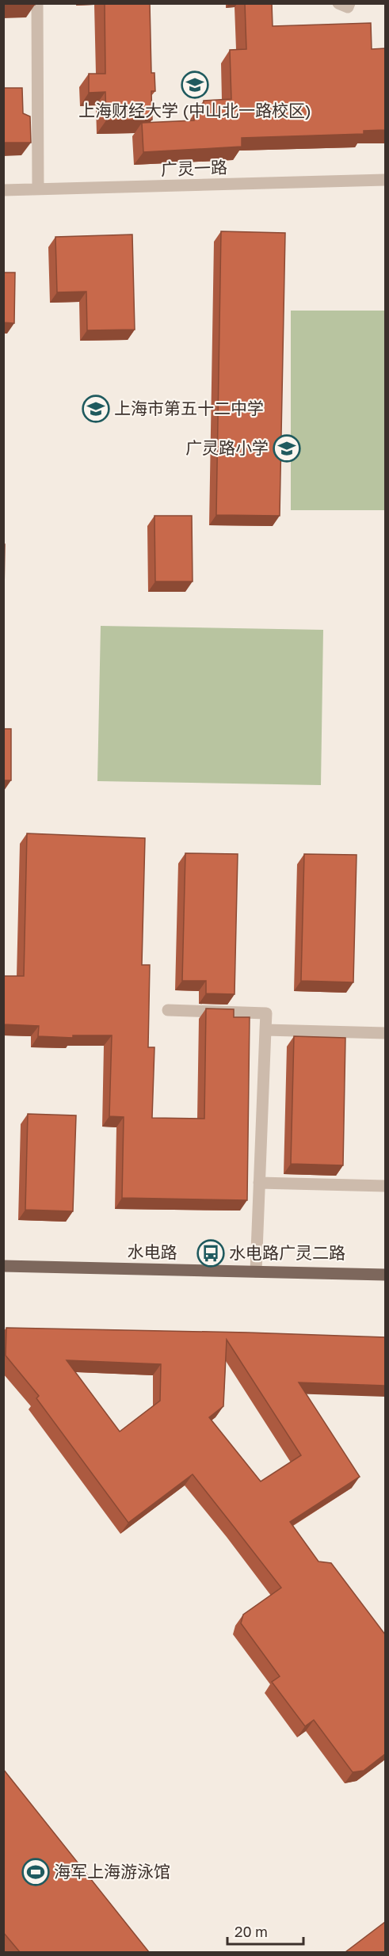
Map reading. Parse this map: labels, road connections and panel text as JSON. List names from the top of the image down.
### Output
{
  "streets": {
    "main road": ["水电路"],
    "street": ["广灵一路"]
  },
  "places": {
    "school or university": ["上海财经大学 (中山北一路校区)", "上海市第五十二中学", "广灵路小学"],
    "bus stop": ["水电路广灵二路"],
    "sports": ["海军上海游泳馆"]
  },
  "scale_bar": "20 m"
}
